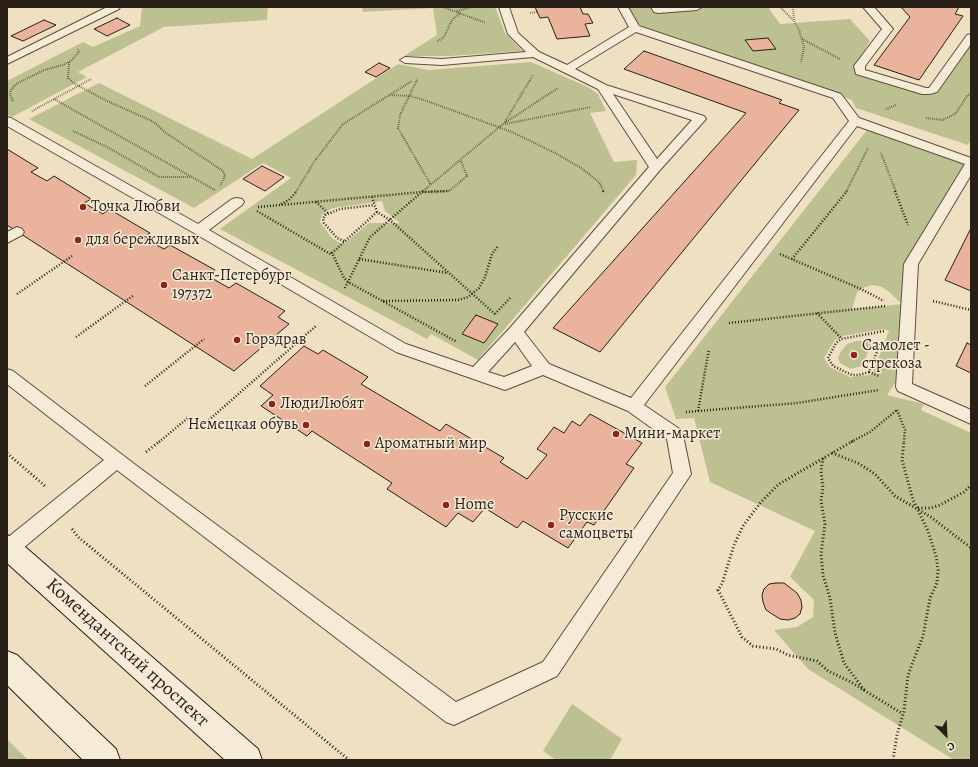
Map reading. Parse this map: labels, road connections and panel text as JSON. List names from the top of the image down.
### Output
{
  "streets": {
    "main road": ["Комендантский проспект"]
  },
  "places": [
    "Точка Любви",
    "для бережливых",
    "Санкт-Петербург 197372",
    "Горздрав",
    "Самолет - стрекоза",
    "ЛюдиЛюбят",
    "Немецкая обувь",
    "Мини-маркет",
    "Ароматный мир",
    "Home",
    "Русские самоцветы"
  ],
  "north": "bottom right"
}
